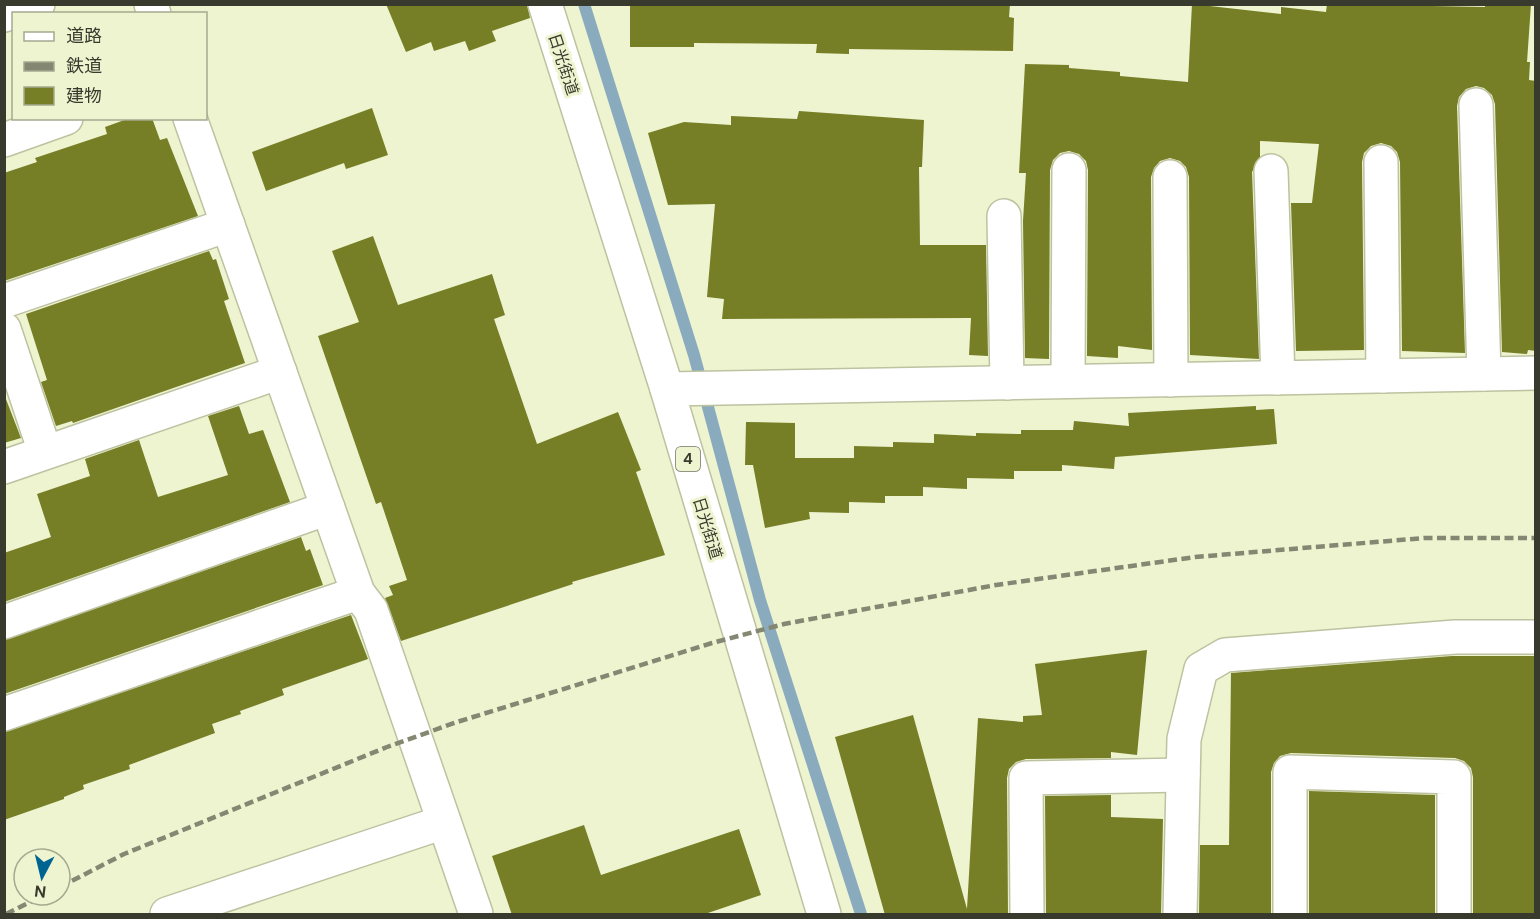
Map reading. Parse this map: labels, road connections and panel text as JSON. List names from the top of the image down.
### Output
{
  "streets": {
    "main road": ["日光街道", "4"]
  },
  "legend": ["道路", "鉄道", "建物"],
  "north": "bottom"
}
